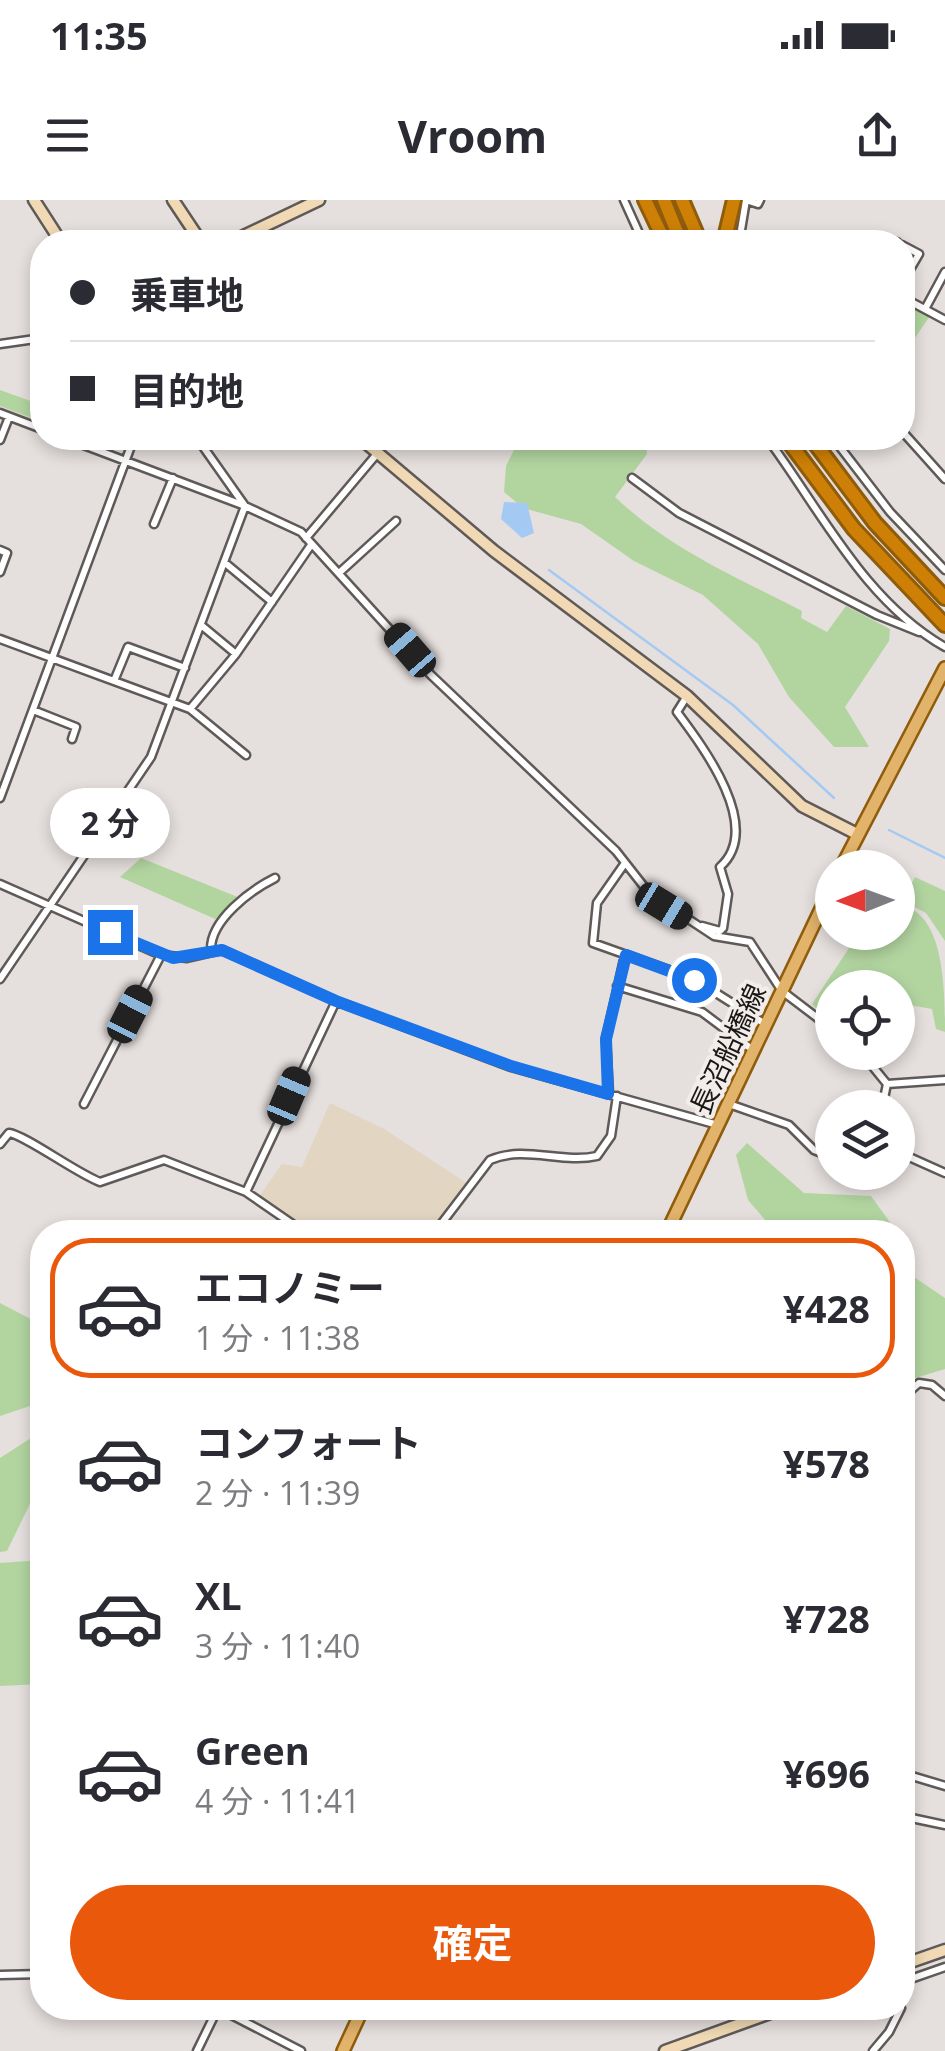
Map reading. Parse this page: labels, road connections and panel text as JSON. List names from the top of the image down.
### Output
{
  "streets": {
    "main road": ["長沼船橋線"]
  },
  "north": "left",
  "page": {
    "status": "11:35",
    "header": "Vroom",
    "banner": ["乗車地", "目的地"],
    "bubble": "2 分",
    "list": [
      {
        "name": "エコノミー",
        "note": "1 分 · 11:38",
        "value": "¥428"
      },
      {
        "name": "コンフォート",
        "note": "2 分 · 11:39",
        "value": "¥578"
      },
      {
        "name": "XL",
        "note": "3 分 · 11:40",
        "value": "¥728"
      },
      {
        "name": "Green",
        "note": "4 分 · 11:41",
        "value": "¥696"
      }
    ],
    "buttons": "確定"
  }
}
